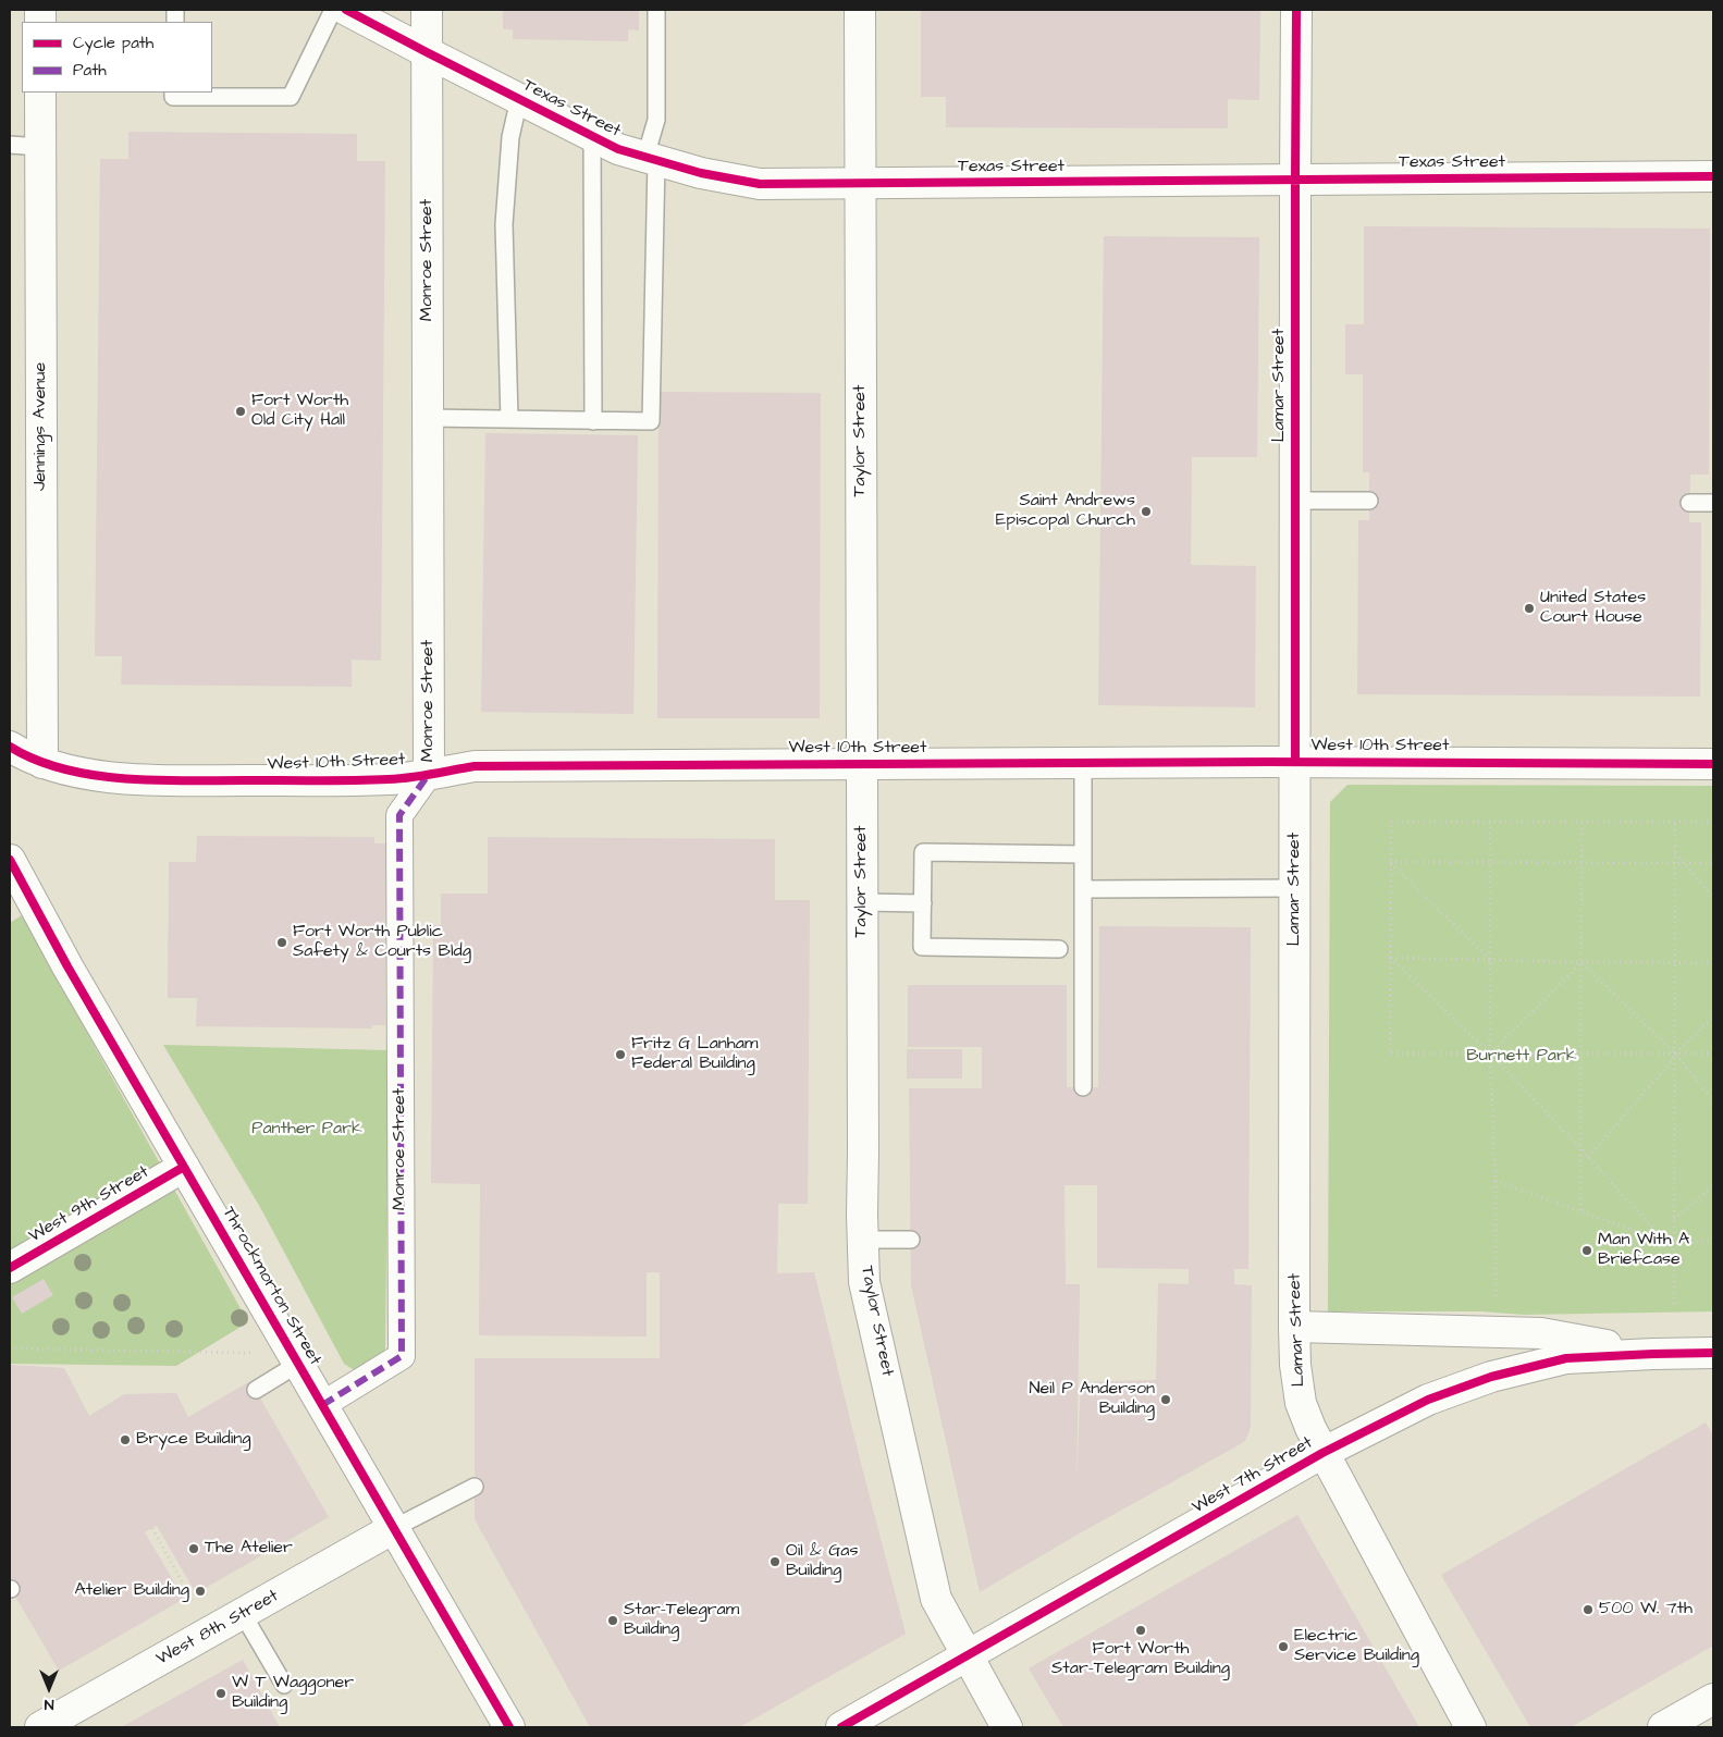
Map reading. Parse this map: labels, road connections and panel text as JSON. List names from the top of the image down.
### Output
{
  "streets": {
    "street": [
      "Texas Street",
      "Monroe Street",
      "Lamar Street",
      "Jennings Avenue",
      "Taylor Street",
      "West 10th Street",
      "West 9th Street",
      "Throckmorton Street",
      "West 7th Street",
      "West 8th Street"
    ]
  },
  "crossings": [
    ["Texas Street", "Monroe Street"],
    ["Texas Street", "Lamar Street"],
    ["Texas Street", "Taylor Street"],
    ["Monroe Street", "West 10th Street"],
    ["Monroe Street", "Throckmorton Street"],
    ["Lamar Street", "West 10th Street"],
    ["Lamar Street", "West 7th Street"],
    ["Jennings Avenue", "West 10th Street"],
    ["Taylor Street", "West 10th Street"],
    ["Taylor Street", "West 7th Street"],
    ["West 9th Street", "Throckmorton Street"],
    ["Throckmorton Street", "West 8th Street"]
  ],
  "parks": ["Burnett Park", "Panther Park"],
  "places": [
    "Fort Worth Old City Hall",
    "Saint Andrews Episcopal Church",
    "United States Court House",
    "Fort Worth Public Safety & Courts Bldg",
    "Fritz G Lanham Federal Building",
    "Man With A Briefcase",
    "Neil P Anderson Building",
    "Bryce Building",
    "The Atelier",
    "Oil & Gas Building",
    "Atelier Building",
    "500 W. 7th",
    "Star-Telegram Building",
    "Fort Worth Star-Telegram Building",
    "Electric Service Building",
    "W T Waggoner Building"
  ],
  "legend": ["Cycle path", "Path"],
  "north": "bottom"
}
